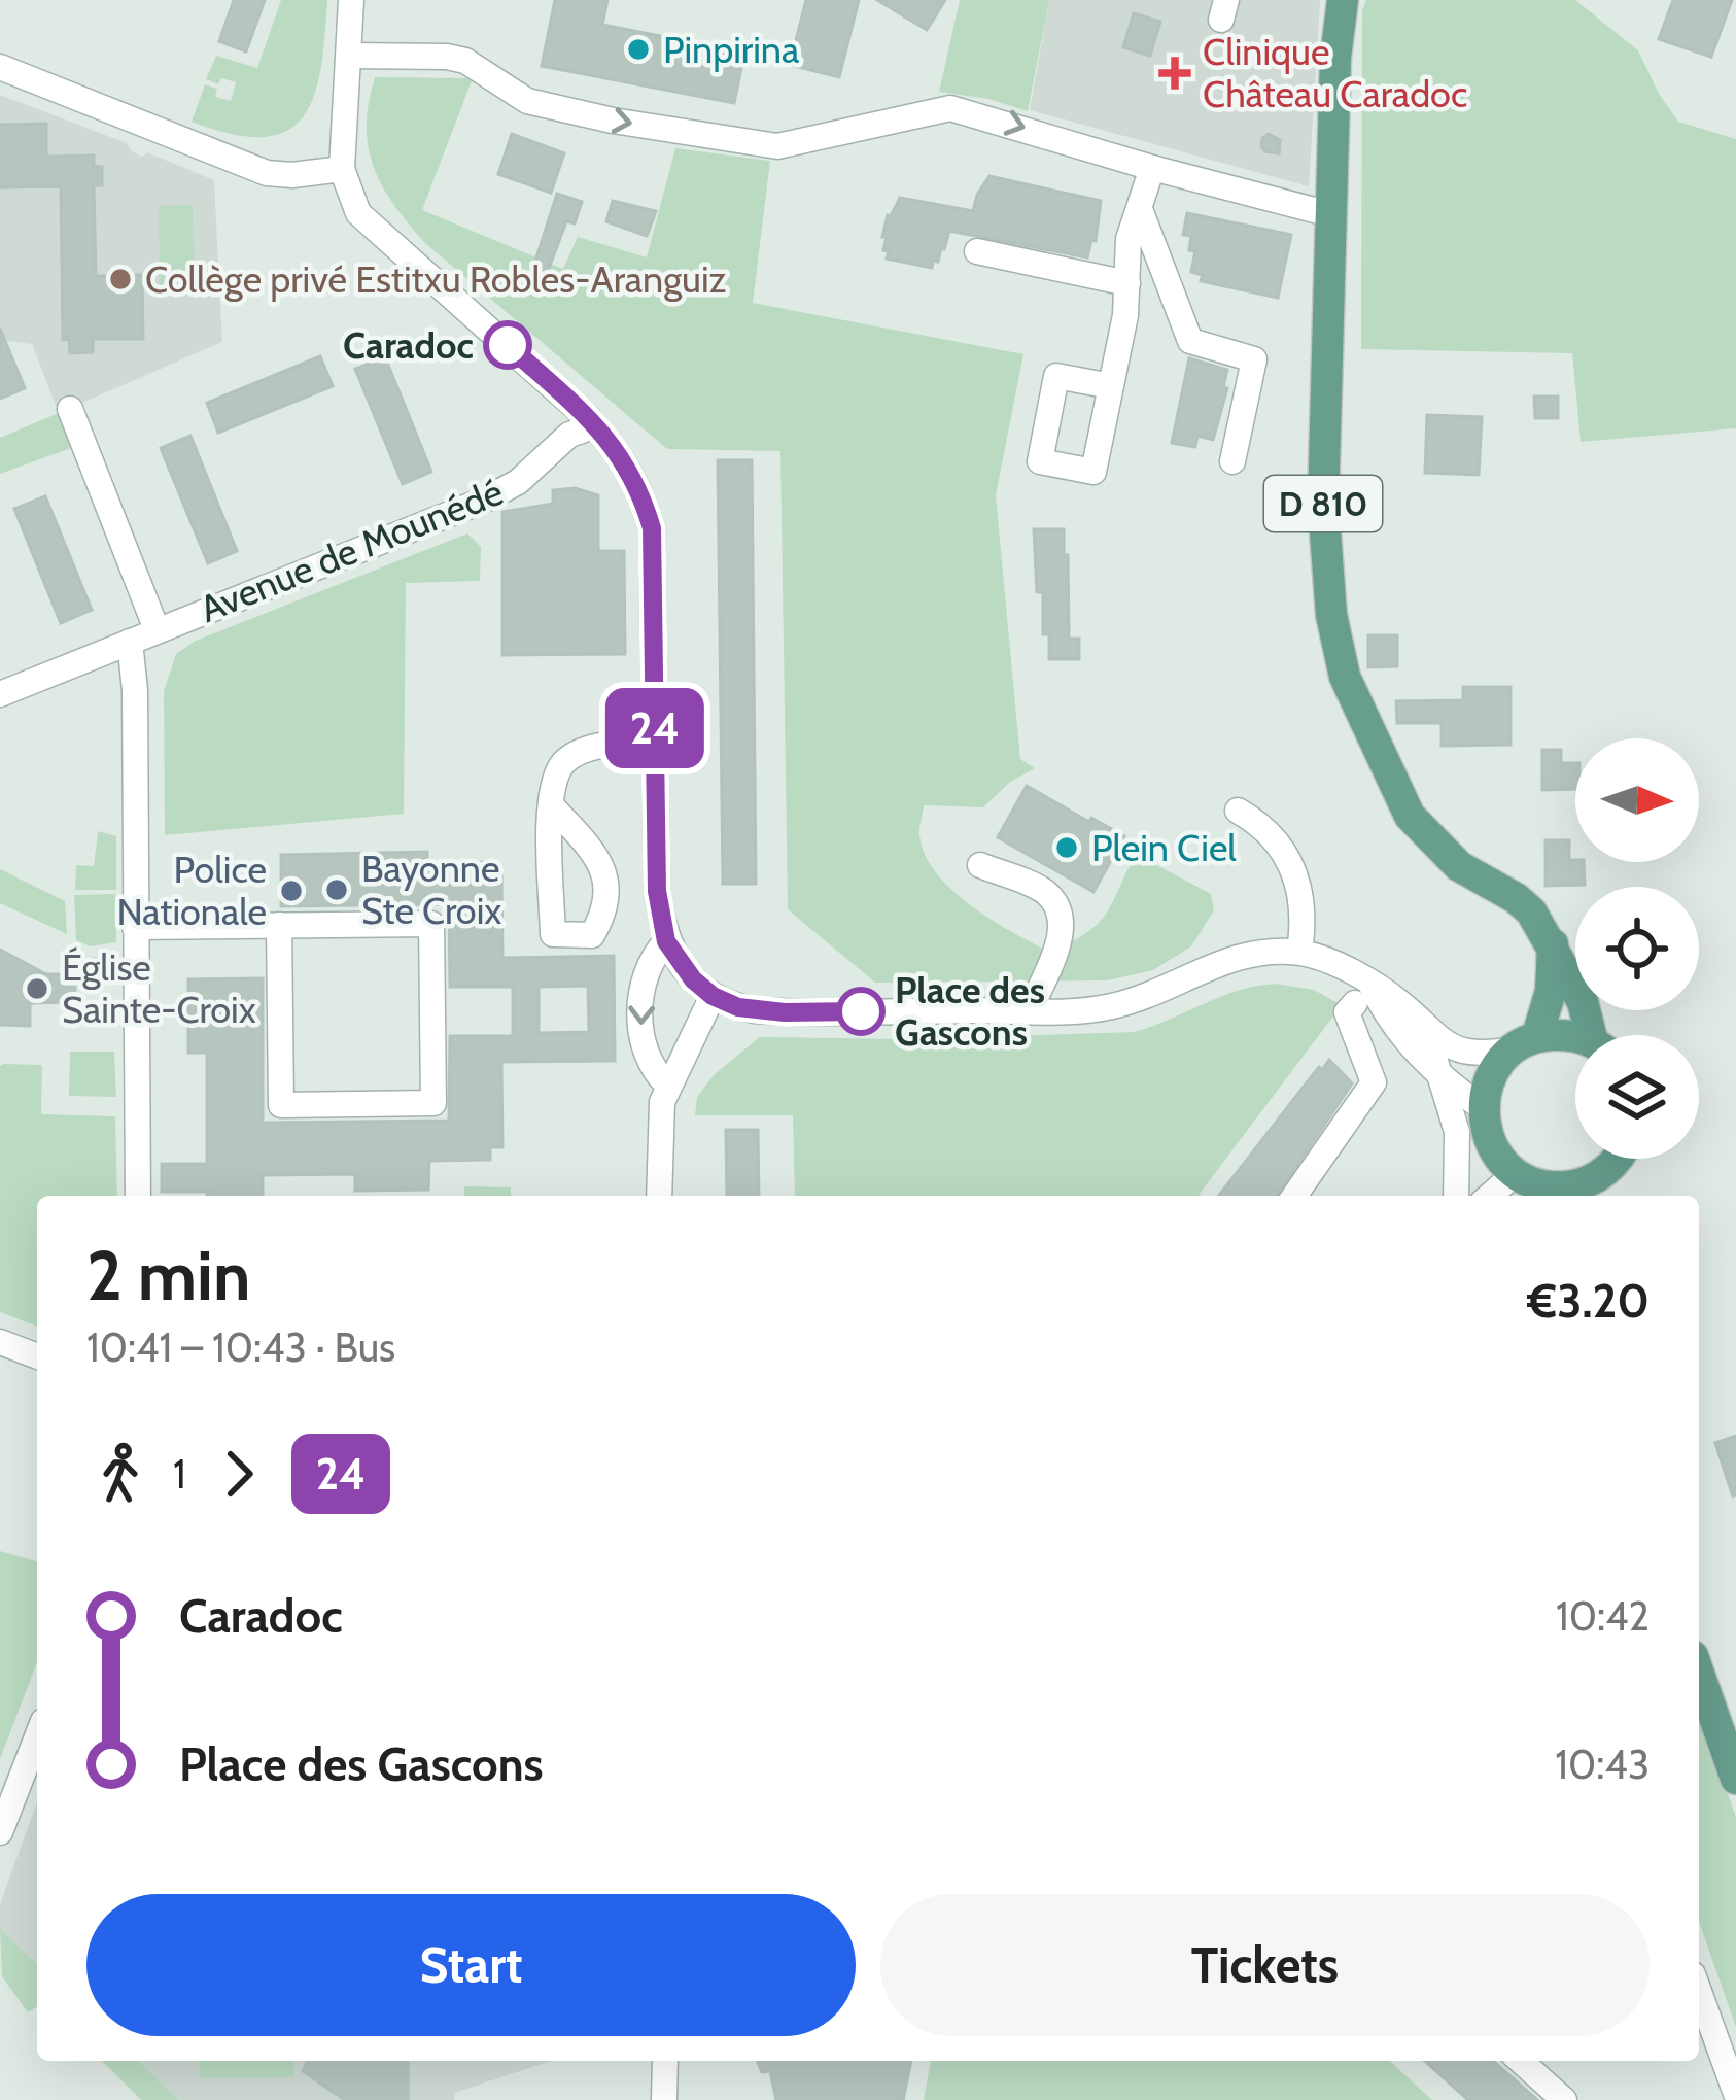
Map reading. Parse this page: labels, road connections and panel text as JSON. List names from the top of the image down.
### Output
{
  "streets": {
    "main road": ["D 810"],
    "street": ["Avenue de Mounédé"]
  },
  "places": {
    "other": [
      "Pinpirina",
      "Collège privé Estitxu Robles-Aranguiz",
      "Caradoc",
      "Plein Ciel",
      "Bayonne Ste Croix",
      "Police Nationale",
      "Église Sainte-Croix",
      "Place des Gascons"
    ],
    "health": ["Clinique Château Caradoc"]
  },
  "lines": ["bus line 24"],
  "north": "right",
  "page": {
    "on_map": "24",
    "heading": ["2 min", "10:41 – 10:43 · Bus", "€3.20"],
    "legs": ["1", "24"],
    "list": [
      {
        "name": "Caradoc",
        "value": "10:42"
      },
      {
        "name": "Place des Gascons",
        "value": "10:43"
      }
    ],
    "buttons": ["Start", "Tickets"]
  }
}
